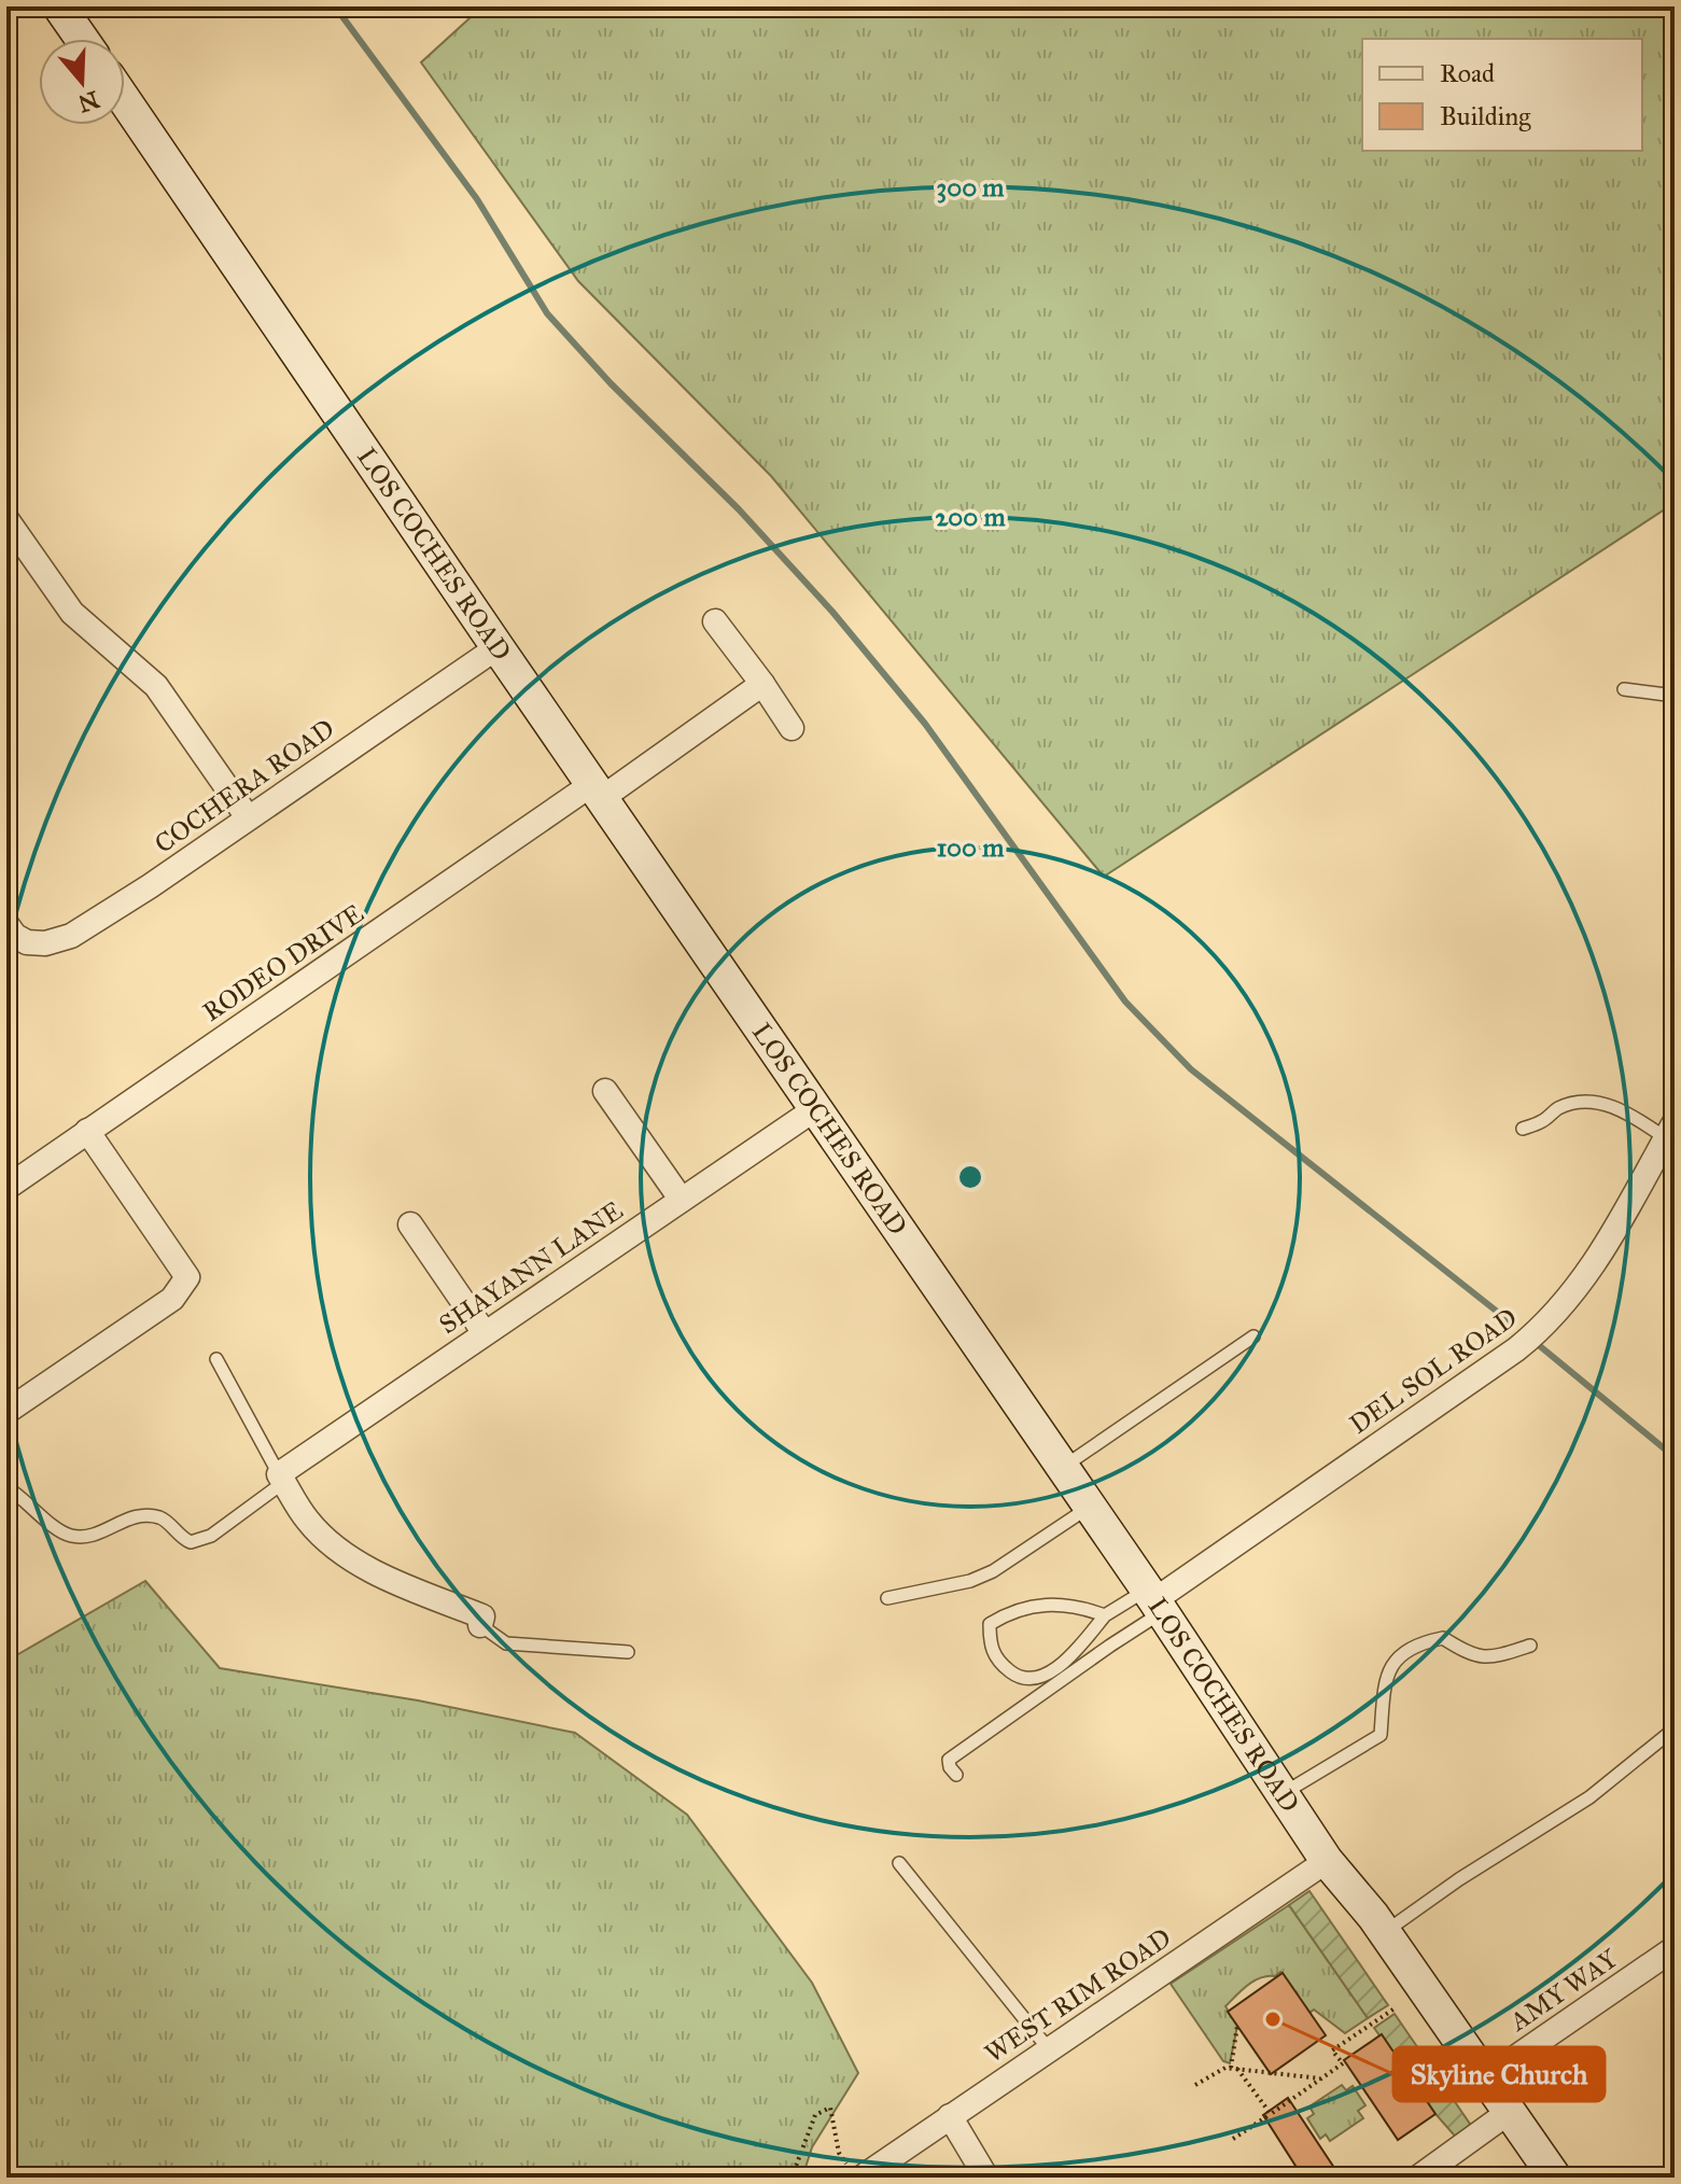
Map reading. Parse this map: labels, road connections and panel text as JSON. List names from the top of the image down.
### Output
{
  "streets": {
    "main road": ["LOS COCHES ROAD"],
    "street": [
      "COCHERA ROAD",
      "RODEO DRIVE",
      "SHAYANN LANE",
      "DEL SOL ROAD",
      "AMY WAY",
      "WEST RIM ROAD"
    ]
  },
  "crossings": [
    ["LOS COCHES ROAD", "COCHERA ROAD"],
    ["LOS COCHES ROAD", "RODEO DRIVE"],
    ["LOS COCHES ROAD", "SHAYANN LANE"],
    ["LOS COCHES ROAD", "DEL SOL ROAD"],
    ["LOS COCHES ROAD", "AMY WAY"],
    ["LOS COCHES ROAD", "WEST RIM ROAD"]
  ],
  "places": ["Skyline Church"],
  "legend": ["Road", "Building"],
  "north": "bottom",
  "rings": ["300 m", "200 m", "100 m"]
}
